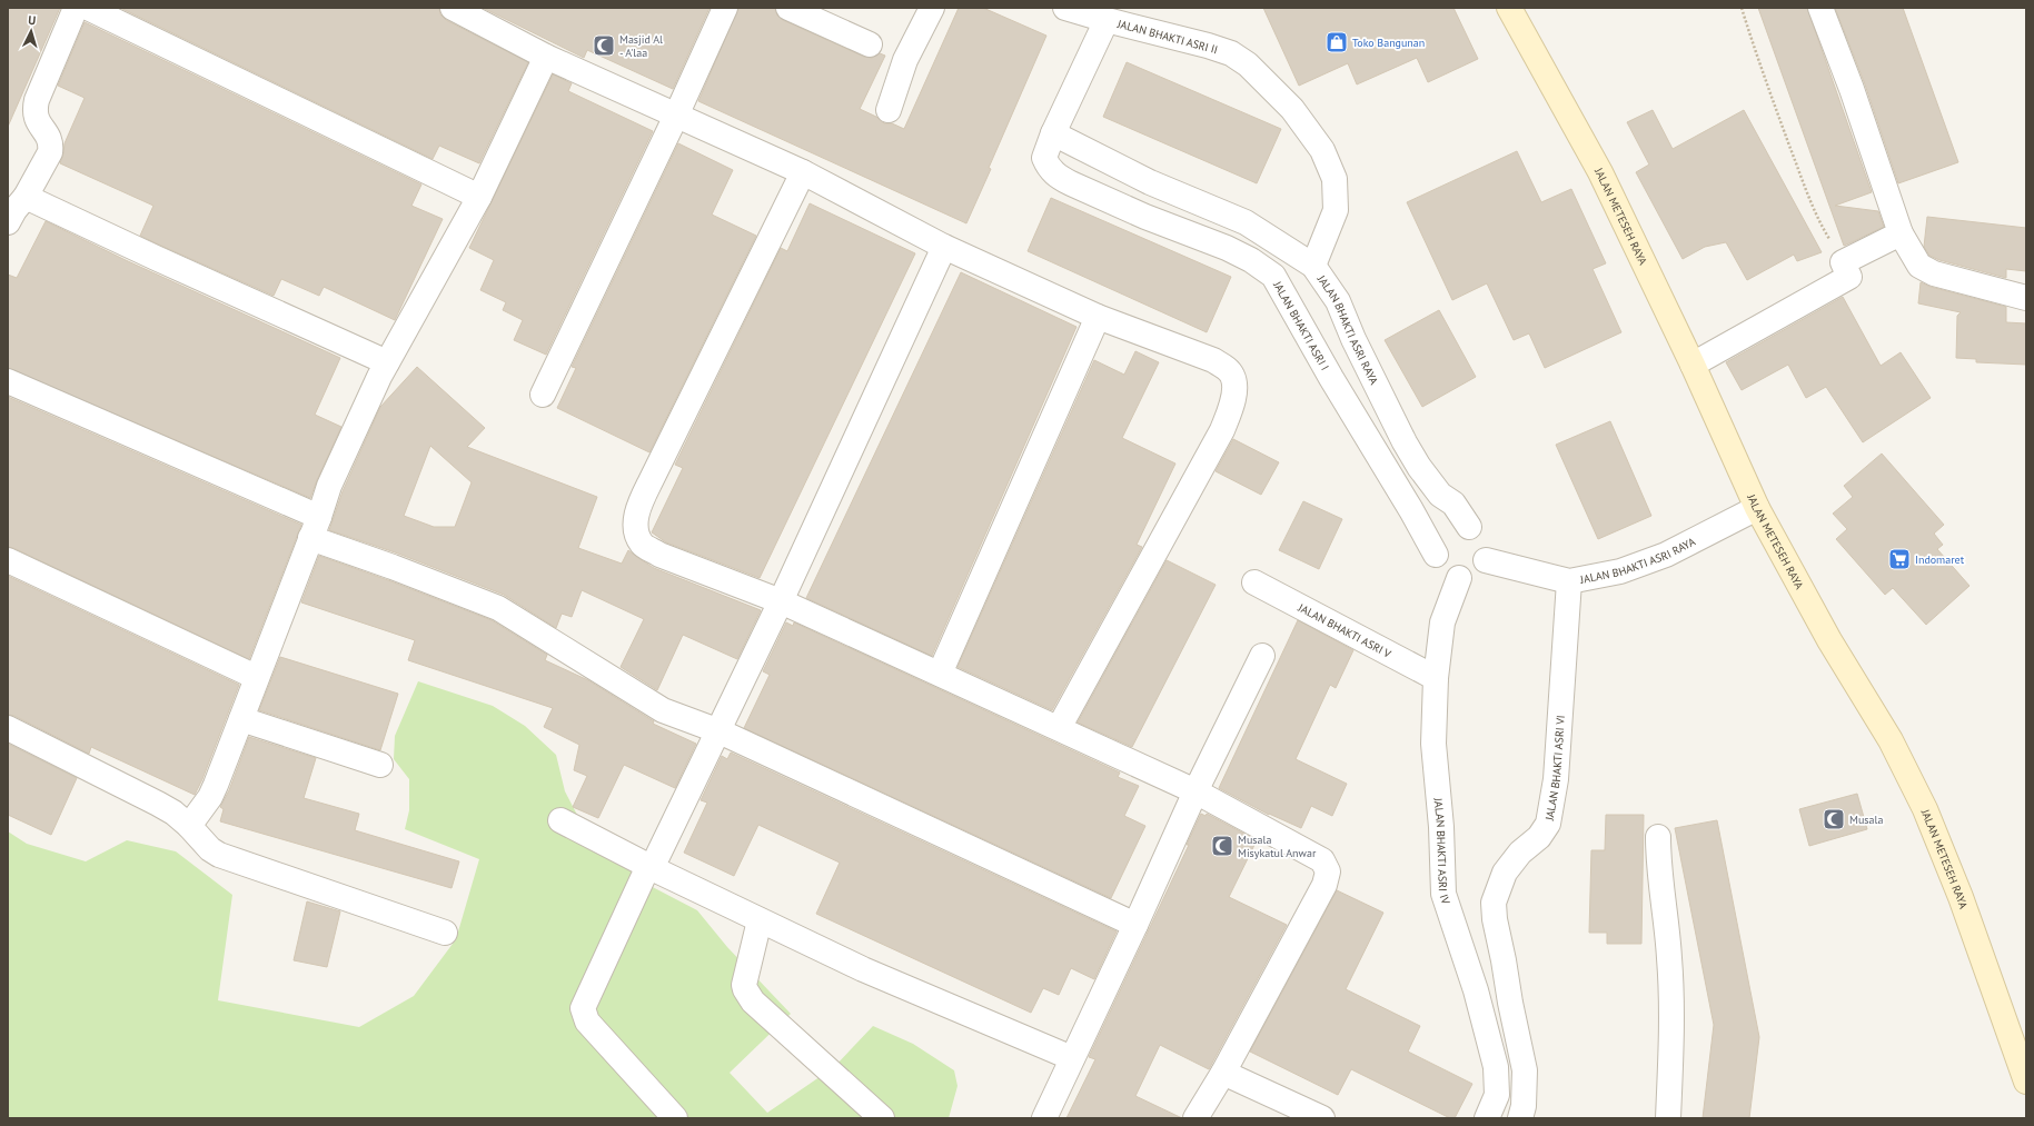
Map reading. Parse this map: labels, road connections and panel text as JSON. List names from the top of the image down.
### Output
{
  "streets": {
    "main road": ["JALAN METESEH RAYA"],
    "street": [
      "JALAN BHAKTI ASRI II",
      "JALAN BHAKTI ASRI I",
      "JALAN BHAKTI ASRI RAYA",
      "JALAN BHAKTI ASRI V",
      "JALAN BHAKTI ASRI VI",
      "JALAN BHAKTI ASRI IV"
    ]
  },
  "crossings": [
    ["JALAN BHAKTI ASRI II", "JALAN BHAKTI ASRI I"],
    ["JALAN BHAKTI ASRI II", "JALAN BHAKTI ASRI RAYA"],
    ["JALAN METESEH RAYA", "JALAN BHAKTI ASRI RAYA"],
    ["JALAN BHAKTI ASRI I", "JALAN BHAKTI ASRI RAYA"],
    ["JALAN BHAKTI ASRI I", "JALAN BHAKTI ASRI IV"],
    ["JALAN BHAKTI ASRI RAYA", "JALAN BHAKTI ASRI VI"],
    ["JALAN BHAKTI ASRI RAYA", "JALAN BHAKTI ASRI IV"],
    ["JALAN BHAKTI ASRI V", "JALAN BHAKTI ASRI IV"]
  ],
  "places": {
    "shop": ["Toko Bangunan"],
    "mosque": ["Masjid Al - A'laa", "Musala", "Musala Misykatul Anwar"],
    "supermarket": ["Indomaret"]
  },
  "north": "top"
}
